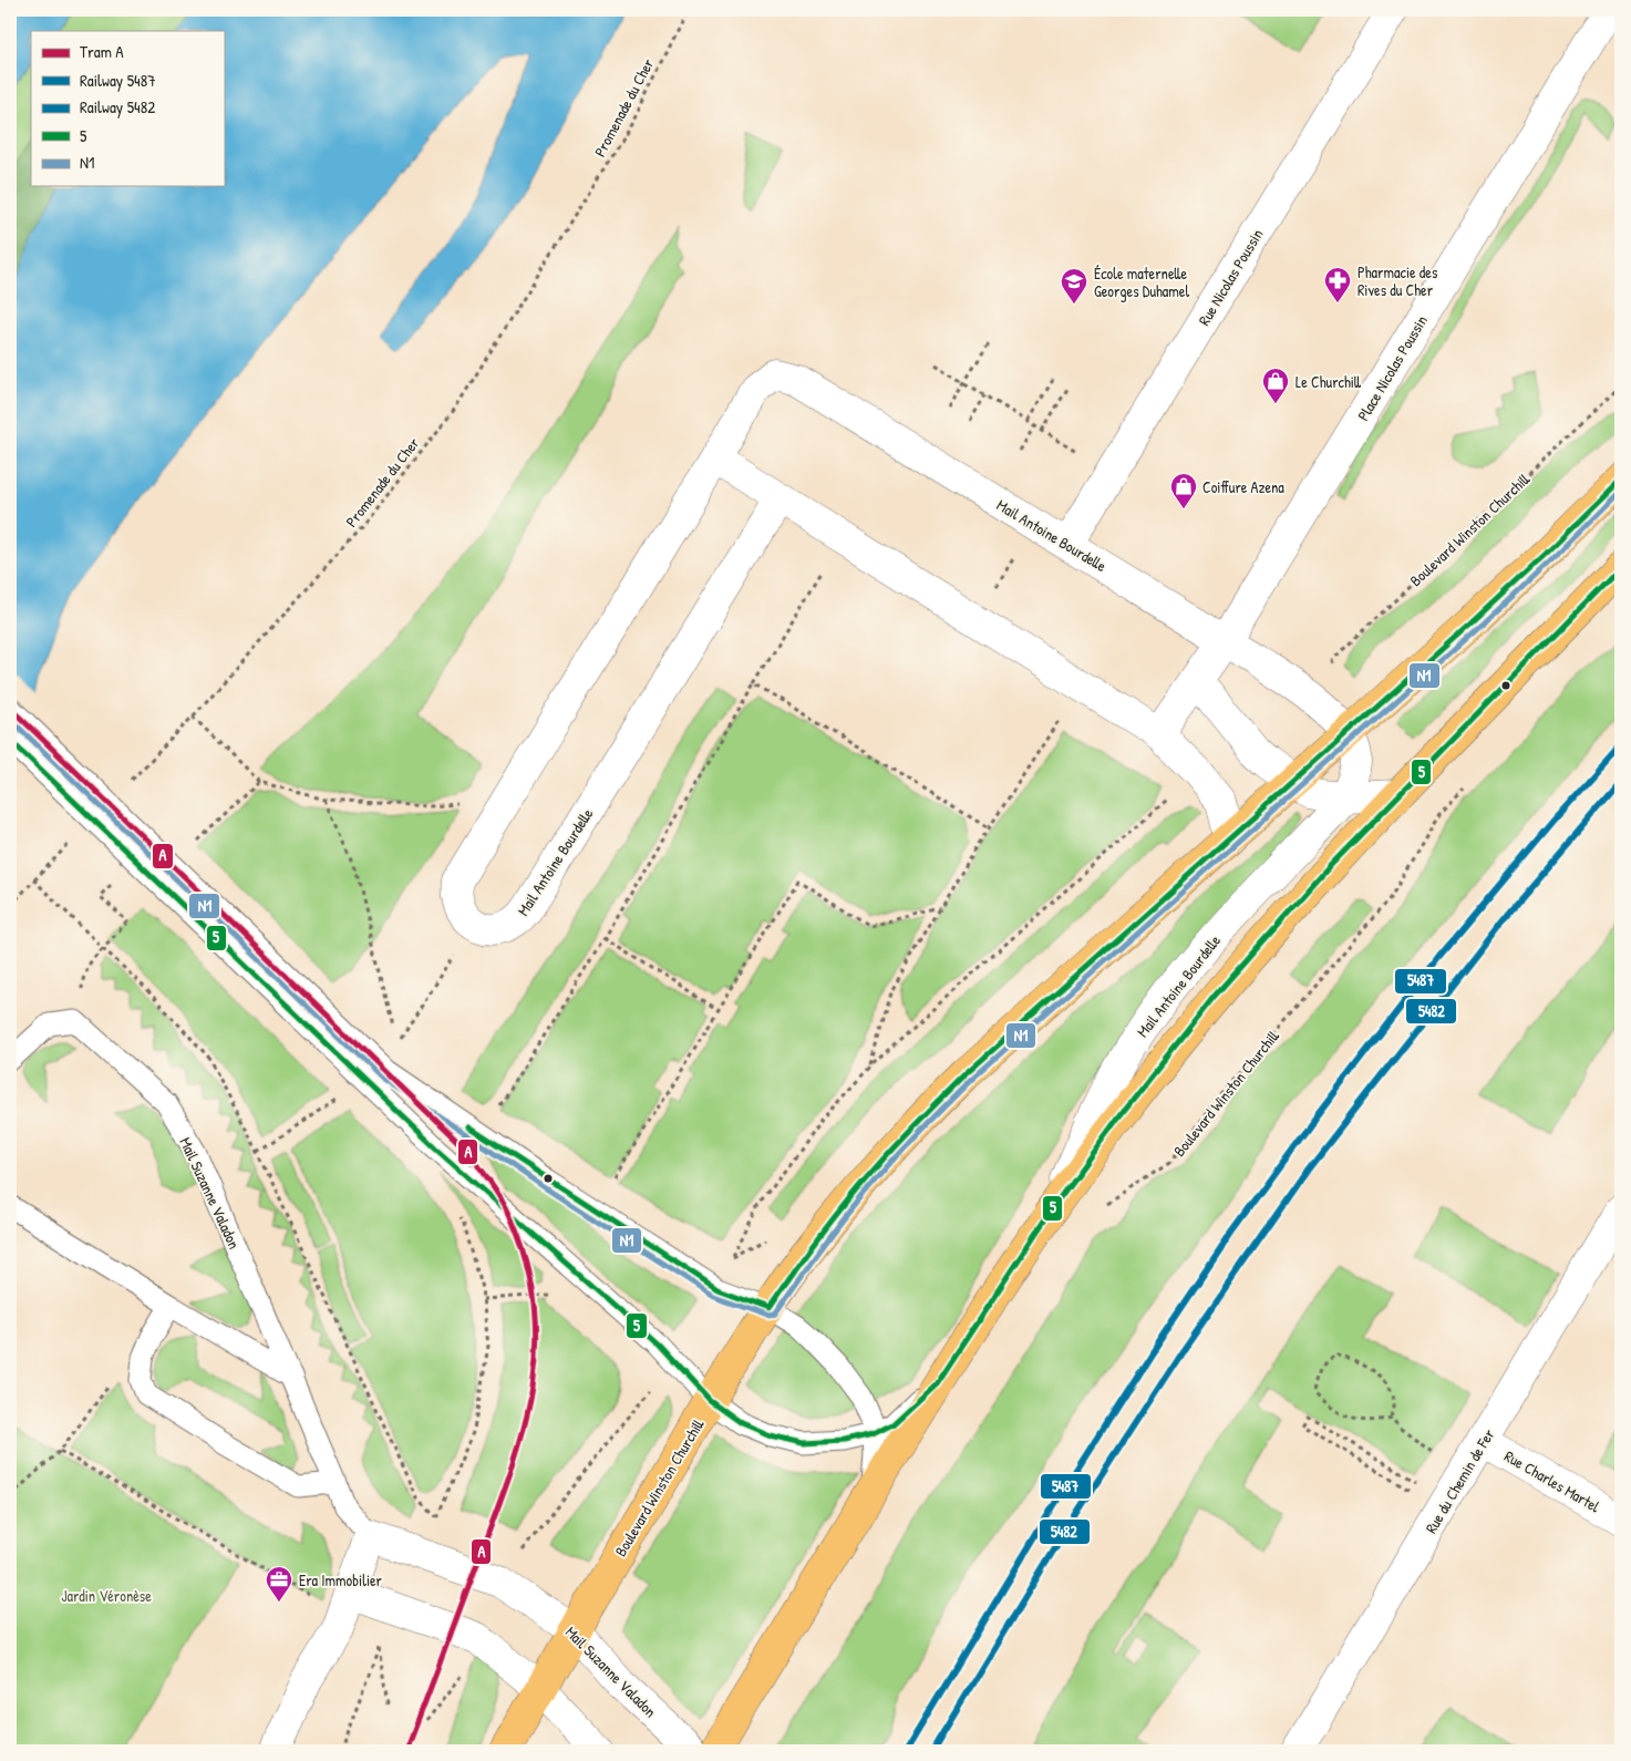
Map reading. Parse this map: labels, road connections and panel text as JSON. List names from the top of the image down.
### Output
{
  "streets": {
    "main road": ["Boulevard Winston Churchill"],
    "street": [
      "Rue Nicolas Poussin",
      "Place Nicolas Poussin",
      "Mail Antoine Bourdelle",
      "Mail Suzanne Valadon",
      "Rue du Chemin de Fer",
      "Rue Charles Martel"
    ],
    "path": ["Promenade du Cher"]
  },
  "crossings": [
    ["Rue Nicolas Poussin", "Mail Antoine Bourdelle"],
    ["Place Nicolas Poussin", "Mail Antoine Bourdelle"],
    ["Boulevard Winston Churchill", "Mail Antoine Bourdelle"],
    ["Boulevard Winston Churchill", "Mail Suzanne Valadon"],
    ["Rue du Chemin de Fer", "Rue Charles Martel"]
  ],
  "parks": ["Jardin Véronèse"],
  "places": {
    "pharmacy": ["Pharmacie des Rives du Cher"],
    "school or university": ["École maternelle Georges Duhamel"],
    "shop": ["Le Churchill", "Coiffure Azena"],
    "office": ["Era Immobilier"]
  },
  "lines": [
    "transit line 5",
    "transit line N1",
    "tram line A",
    "rail line 5487",
    "rail line 5482"
  ],
  "legend": [
    "Tram A",
    "Railway 5487",
    "Railway 5482",
    "5",
    "N1"
  ]
}
